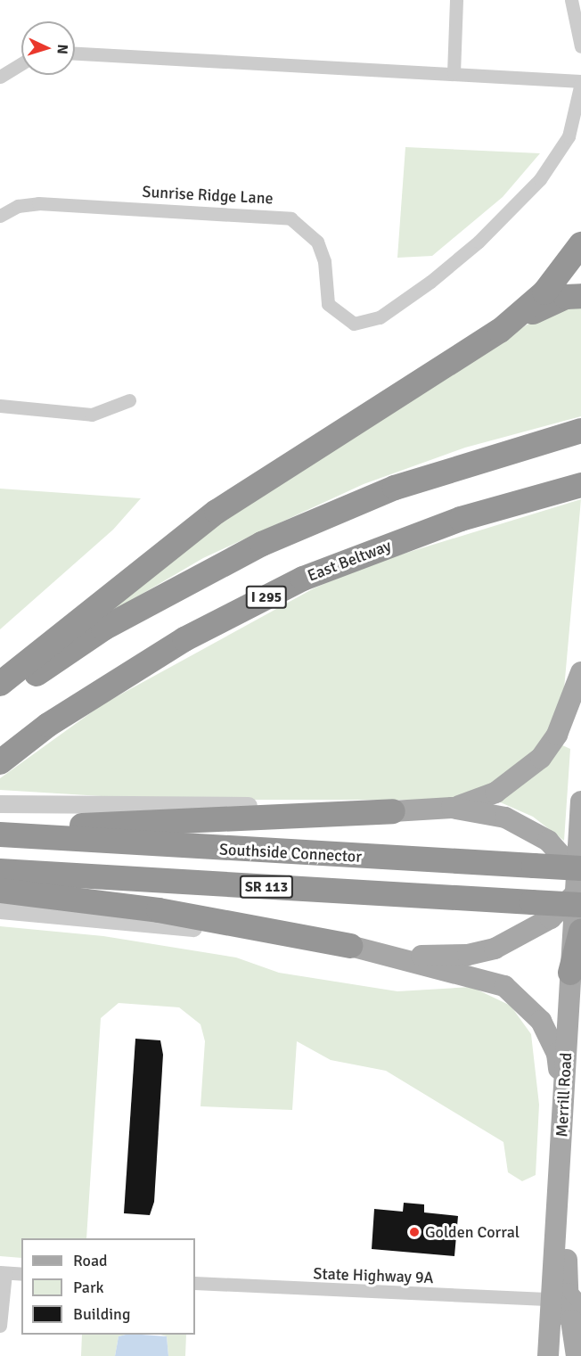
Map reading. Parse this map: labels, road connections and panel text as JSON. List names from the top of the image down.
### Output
{
  "streets": {
    "highway": [
      "East Beltway",
      "I 295",
      "Southside Connector",
      "SR 113"
    ],
    "main road": ["Merrill Road"],
    "street": ["Sunrise Ridge Lane", "State Highway 9A"]
  },
  "crossings": [
    ["Southside Connector", "SR 113"],
    ["Southside Connector", "Merrill Road"],
    ["SR 113", "Merrill Road"],
    ["Merrill Road", "State Highway 9A"]
  ],
  "places": ["Golden Corral"],
  "legend": ["Road", "Park", "Building"],
  "north": "right"
}
